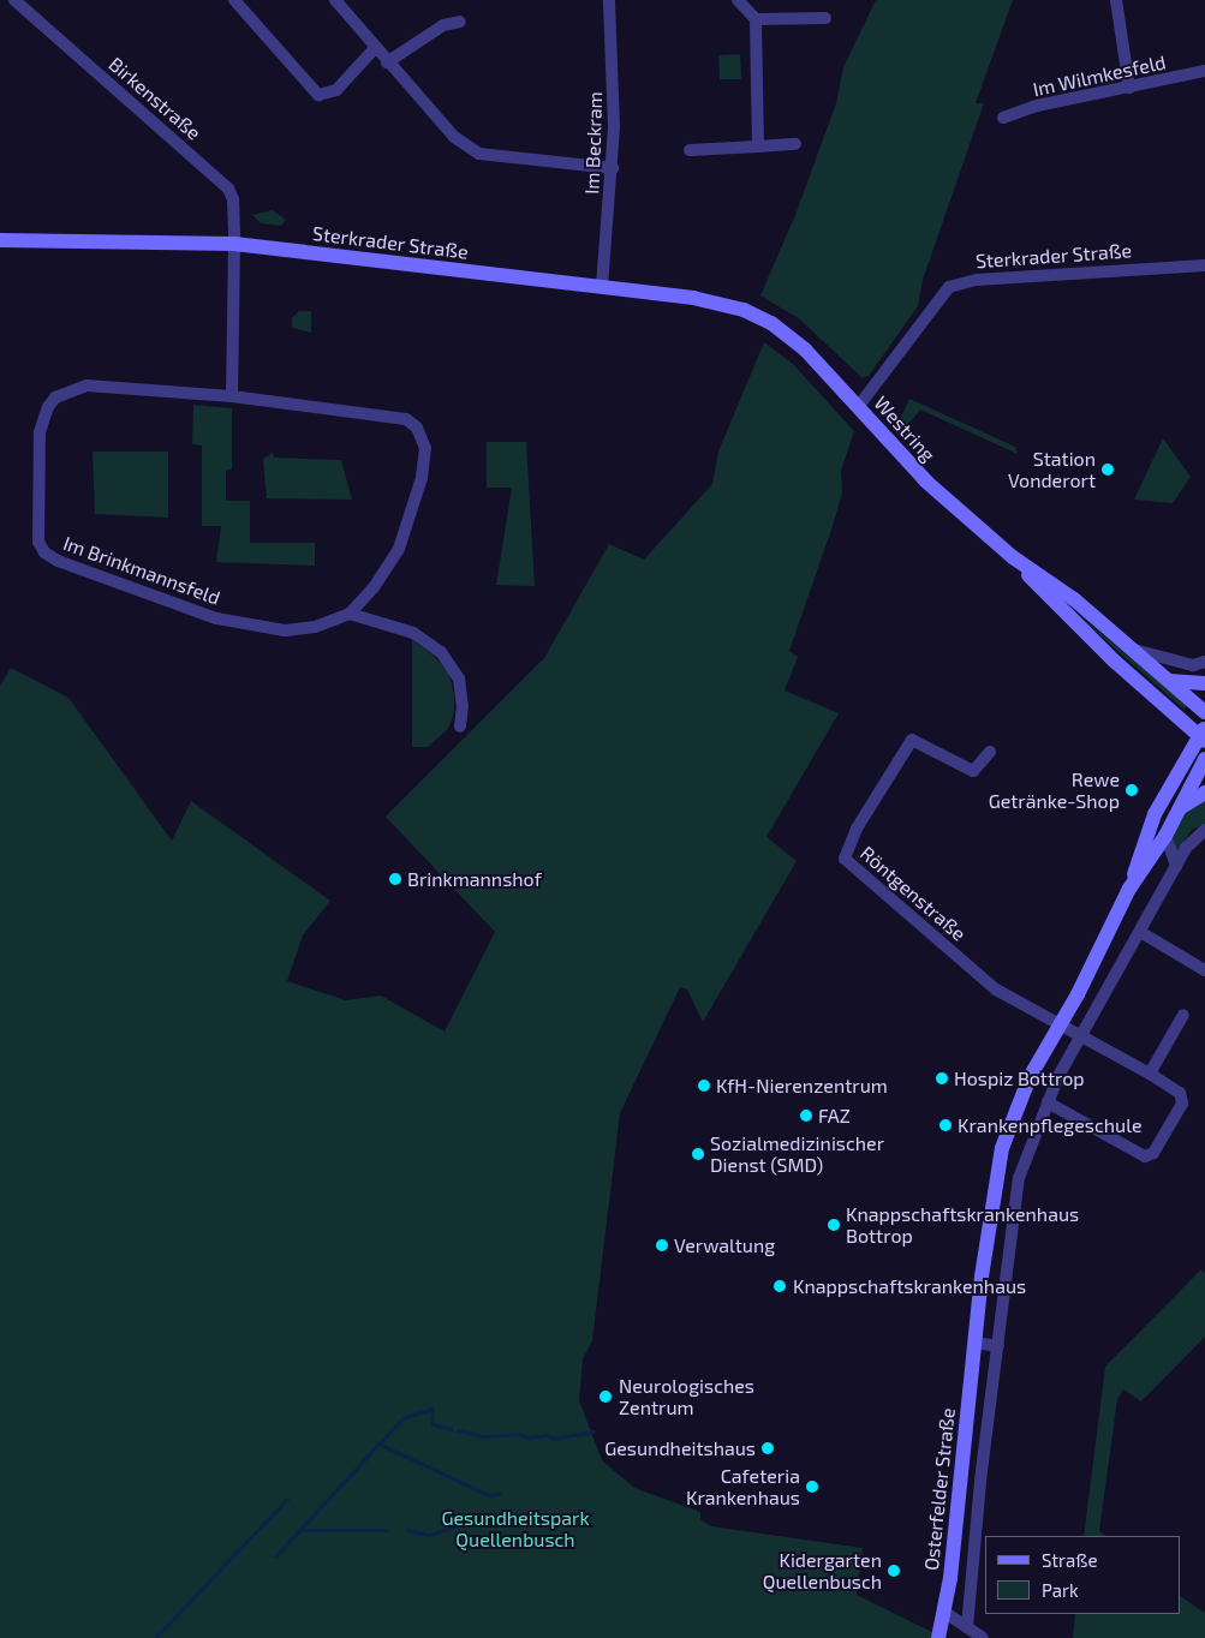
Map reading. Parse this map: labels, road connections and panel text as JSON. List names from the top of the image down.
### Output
{
  "streets": {
    "main road": ["Sterkrader Straße", "Westring", "Osterfelder Straße"],
    "street": [
      "Im Wilmkesfeld",
      "Birkenstraße",
      "Im Beckram",
      "Im Brinkmannsfeld",
      "Röntgenstraße"
    ]
  },
  "crossings": [
    ["Birkenstraße", "Sterkrader Straße"],
    ["Im Beckram", "Sterkrader Straße"],
    ["Sterkrader Straße", "Westring"],
    ["Westring", "Osterfelder Straße"],
    ["Röntgenstraße", "Osterfelder Straße"]
  ],
  "parks": ["Gesundheitspark Quellenbusch"],
  "places": [
    "Station Vonderort",
    "Rewe Getränke-Shop",
    "Brinkmannshof",
    "Hospiz Bottrop",
    "KfH-Nierenzentrum",
    "FAZ",
    "Krankenpflegeschule",
    "Sozialmedizinischer Dienst (SMD)",
    "Knappschaftskrankenhaus Bottrop",
    "Verwaltung",
    "Knappschaftskrankenhaus",
    "Neurologisches Zentrum",
    "Gesundheitshaus",
    "Cafeteria Krankenhaus",
    "Kidergarten Quellenbusch"
  ],
  "legend": ["Straße", "Park"]
}
